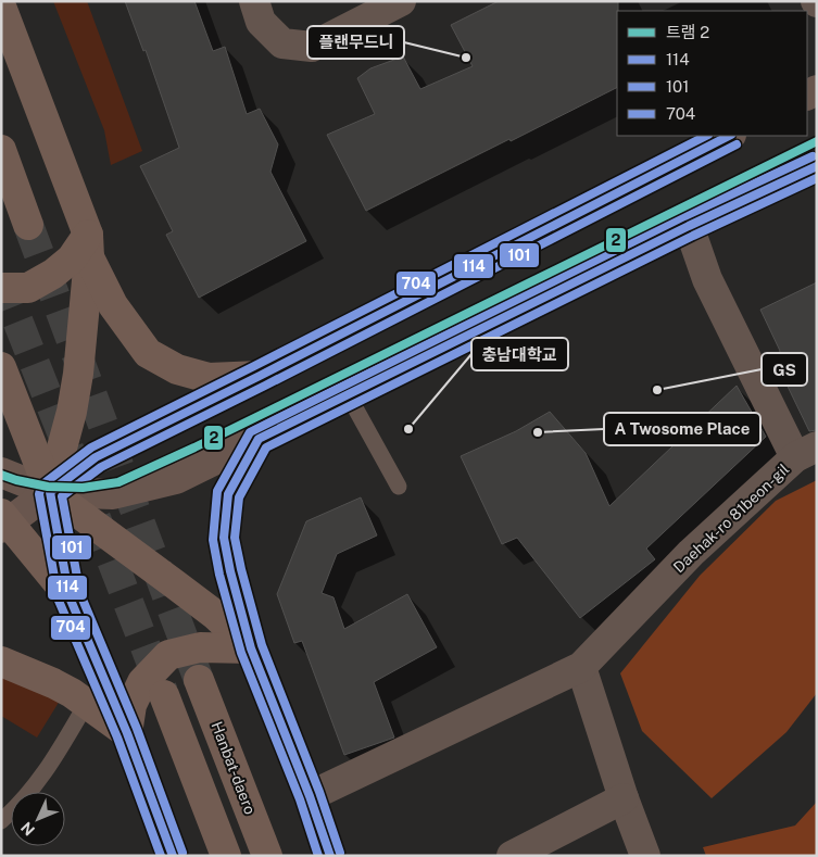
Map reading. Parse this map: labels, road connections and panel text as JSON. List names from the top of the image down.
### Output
{
  "streets": {
    "main road": ["Hanbat-daero"],
    "street": ["Daehak-ro 81beon-gil"]
  },
  "places": [
    "플랜무드니",
    "GS",
    "충남대학교",
    "A Twosome Place"
  ],
  "lines": [
    "transit line 114",
    "transit line 704",
    "tram line 2",
    "transit line 101"
  ],
  "legend": [
    "트램 2",
    "114",
    "101",
    "704"
  ],
  "north": "bottom left"
}
